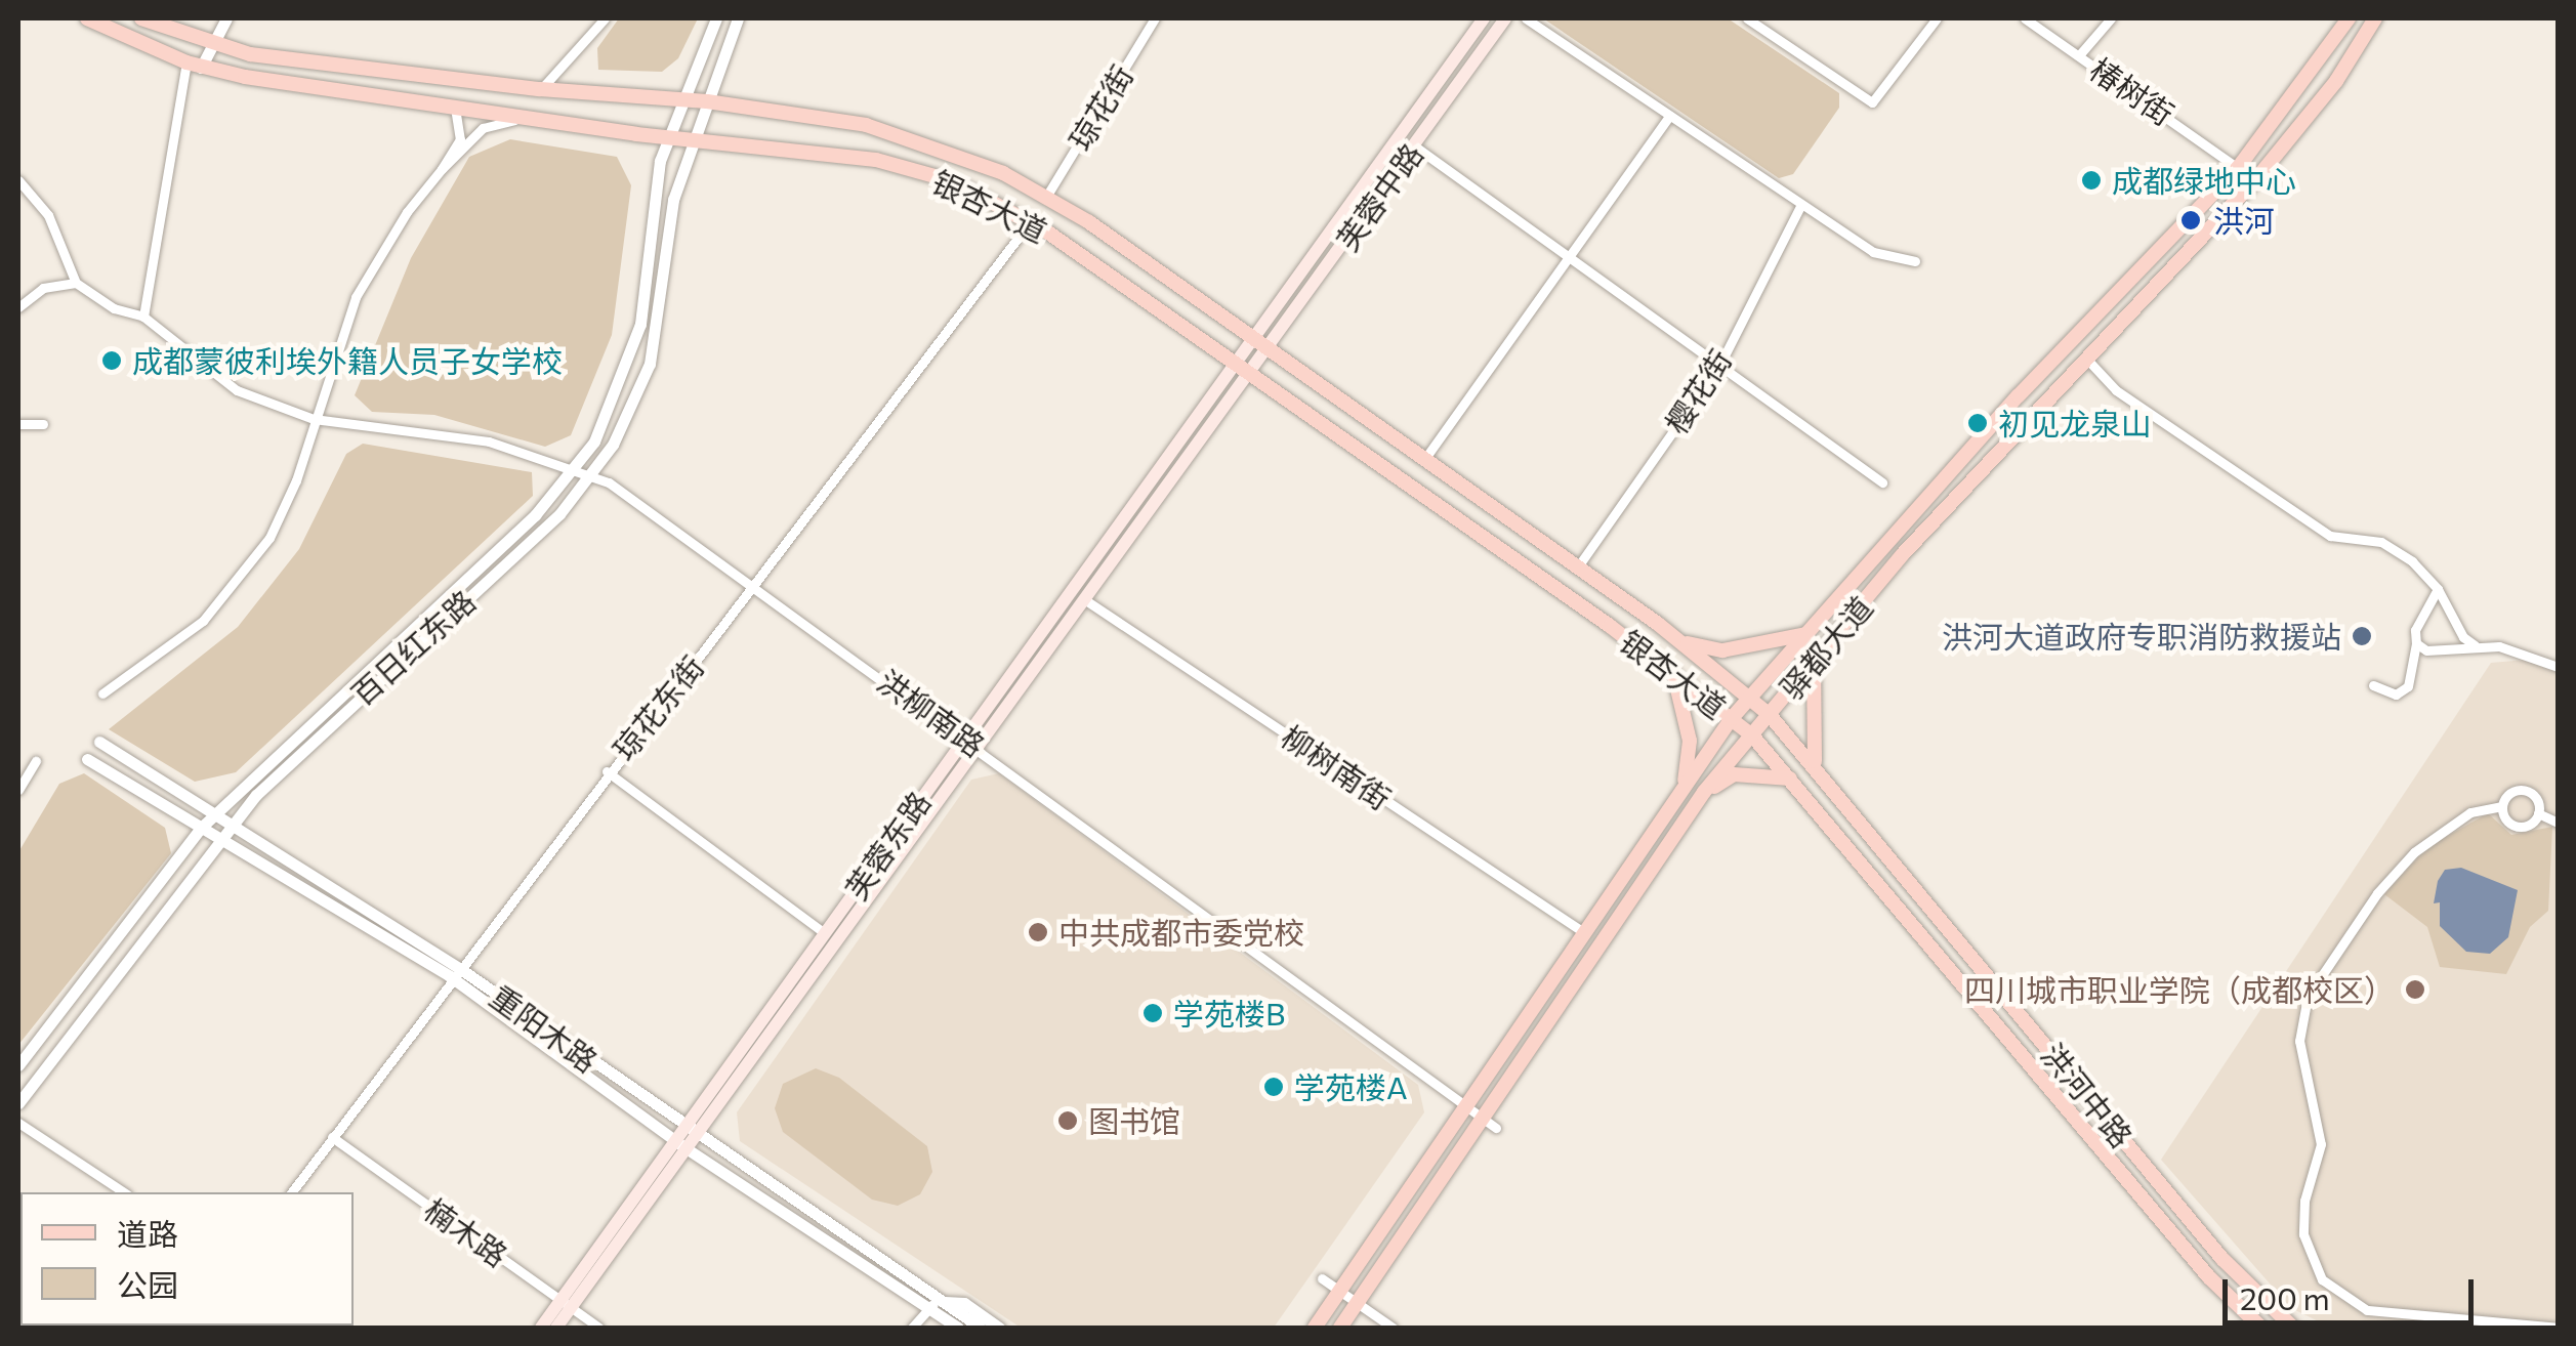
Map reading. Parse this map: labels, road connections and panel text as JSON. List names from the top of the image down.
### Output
{
  "streets": {
    "main road": [
      "芙蓉中路",
      "银杏大道",
      "驿都大道",
      "芙蓉东路",
      "洪河中路"
    ],
    "street": [
      "椿树街",
      "琼花街",
      "樱花街",
      "百日红东路",
      "琼花东街",
      "洪柳南路",
      "柳树南街",
      "重阳木路",
      "楠木路"
    ]
  },
  "crossings": [
    ["椿树街", "驿都大道"],
    ["琼花街", "银杏大道"],
    ["芙蓉中路", "银杏大道"],
    ["芙蓉中路", "芙蓉东路"],
    ["银杏大道", "樱花街"],
    ["银杏大道", "百日红东路"],
    ["银杏大道", "驿都大道"],
    ["银杏大道", "琼花东街"],
    ["银杏大道", "芙蓉东路"],
    ["银杏大道", "洪河中路"],
    ["百日红东路", "洪柳南路"],
    ["百日红东路", "重阳木路"],
    ["驿都大道", "洪柳南路"],
    ["驿都大道", "柳树南街"],
    ["驿都大道", "洪河中路"],
    ["琼花东街", "洪柳南路"],
    ["琼花东街", "重阳木路"],
    ["琼花东街", "楠木路"],
    ["洪柳南路", "芙蓉东路"],
    ["柳树南街", "芙蓉东路"],
    ["芙蓉东路", "重阳木路"],
    ["芙蓉东路", "楠木路"]
  ],
  "places": [
    "成都绿地中心",
    "洪河",
    "成都蒙彼利埃外籍人员子女学校",
    "初见龙泉山",
    "洪河大道政府专职消防救援站",
    "中共成都市委党校",
    "四川城市职业学院（成都校区）",
    "学苑楼B",
    "学苑楼A",
    "图书馆"
  ],
  "legend": ["道路", "公园"],
  "scale_bar": "200 m"
}
